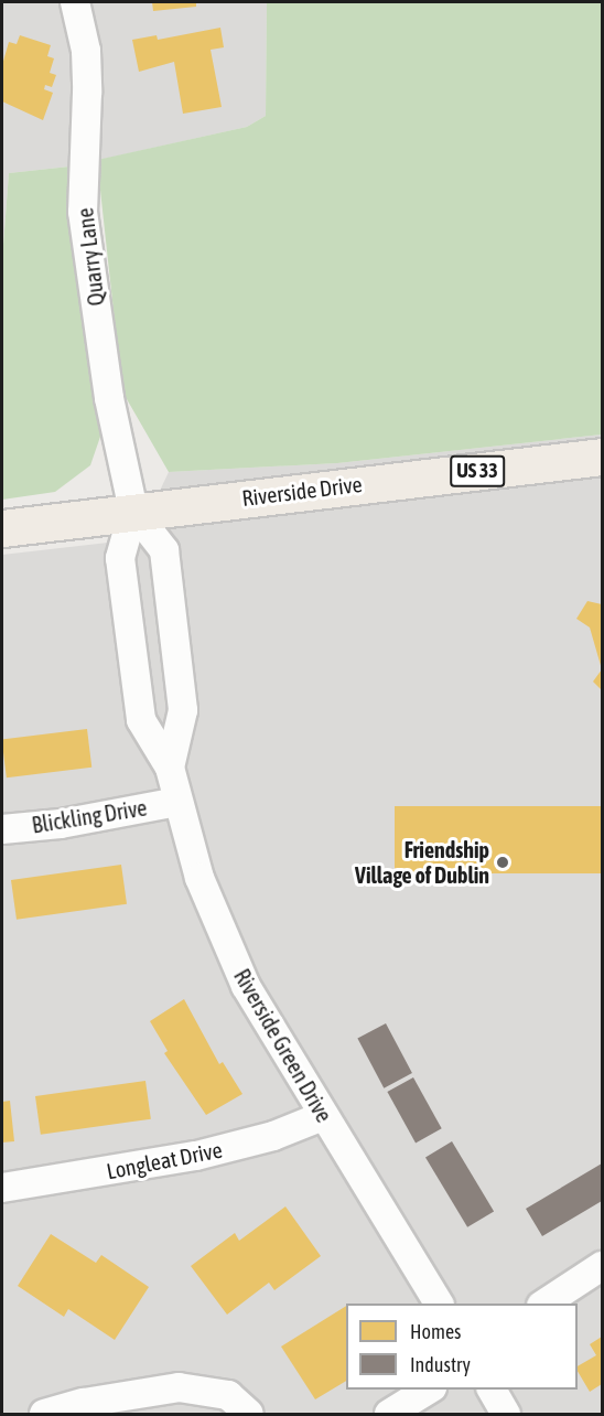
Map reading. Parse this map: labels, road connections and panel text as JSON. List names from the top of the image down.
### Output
{
  "streets": {
    "main road": ["US 33", "Riverside Drive"],
    "street": [
      "Quarry Lane",
      "Blickling Drive",
      "Riverside Green Drive",
      "Longleat Drive"
    ]
  },
  "crossings": [
    ["Quarry Lane", "Riverside Drive"],
    ["Quarry Lane", "Riverside Green Drive"],
    ["Riverside Drive", "Riverside Green Drive"],
    ["Blickling Drive", "Riverside Green Drive"],
    ["Riverside Green Drive", "Longleat Drive"]
  ],
  "places": ["Friendship Village of Dublin"],
  "legend": ["Homes", "Industry"]
}
